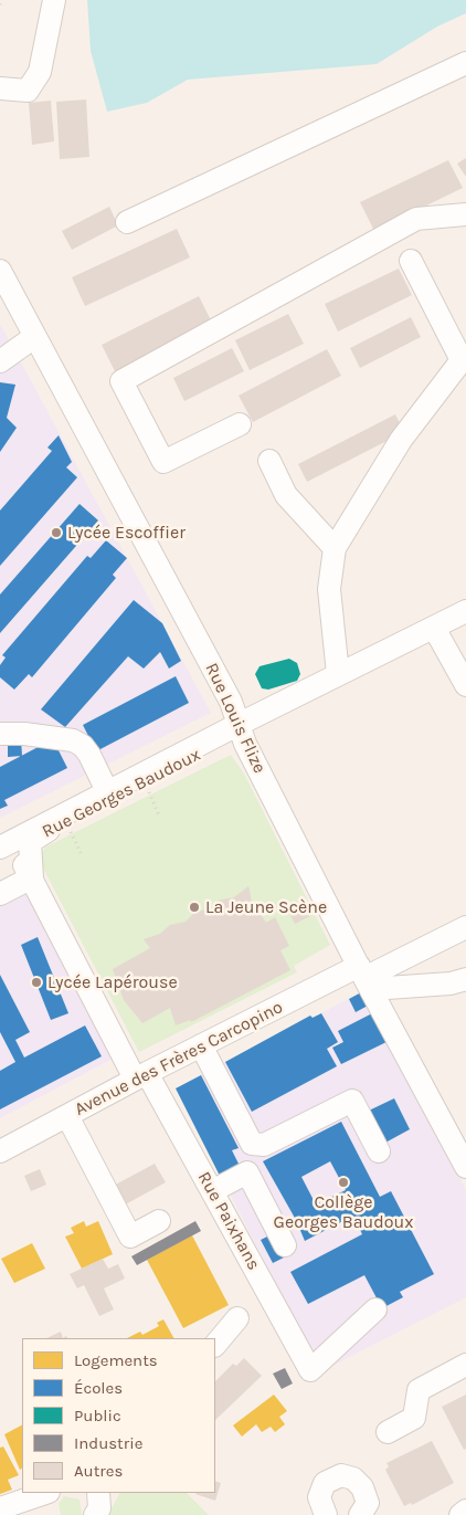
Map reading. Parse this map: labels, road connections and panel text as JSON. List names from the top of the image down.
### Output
{
  "streets": {
    "street": [
      "Rue Louis Flize",
      "Rue Georges Baudoux",
      "Avenue des Frères Carcopino",
      "Rue Paixhans"
    ]
  },
  "crossings": [
    ["Rue Louis Flize", "Rue Georges Baudoux"],
    ["Rue Louis Flize", "Avenue des Frères Carcopino"],
    ["Rue Georges Baudoux", "Rue Paixhans"],
    ["Avenue des Frères Carcopino", "Rue Paixhans"]
  ],
  "places": [
    "Lycée Escoffier",
    "La Jeune Scène",
    "Lycée Lapérouse",
    "Collège Georges Baudoux"
  ],
  "legend": [
    "Logements",
    "Écoles",
    "Public",
    "Industrie",
    "Autres"
  ]
}
